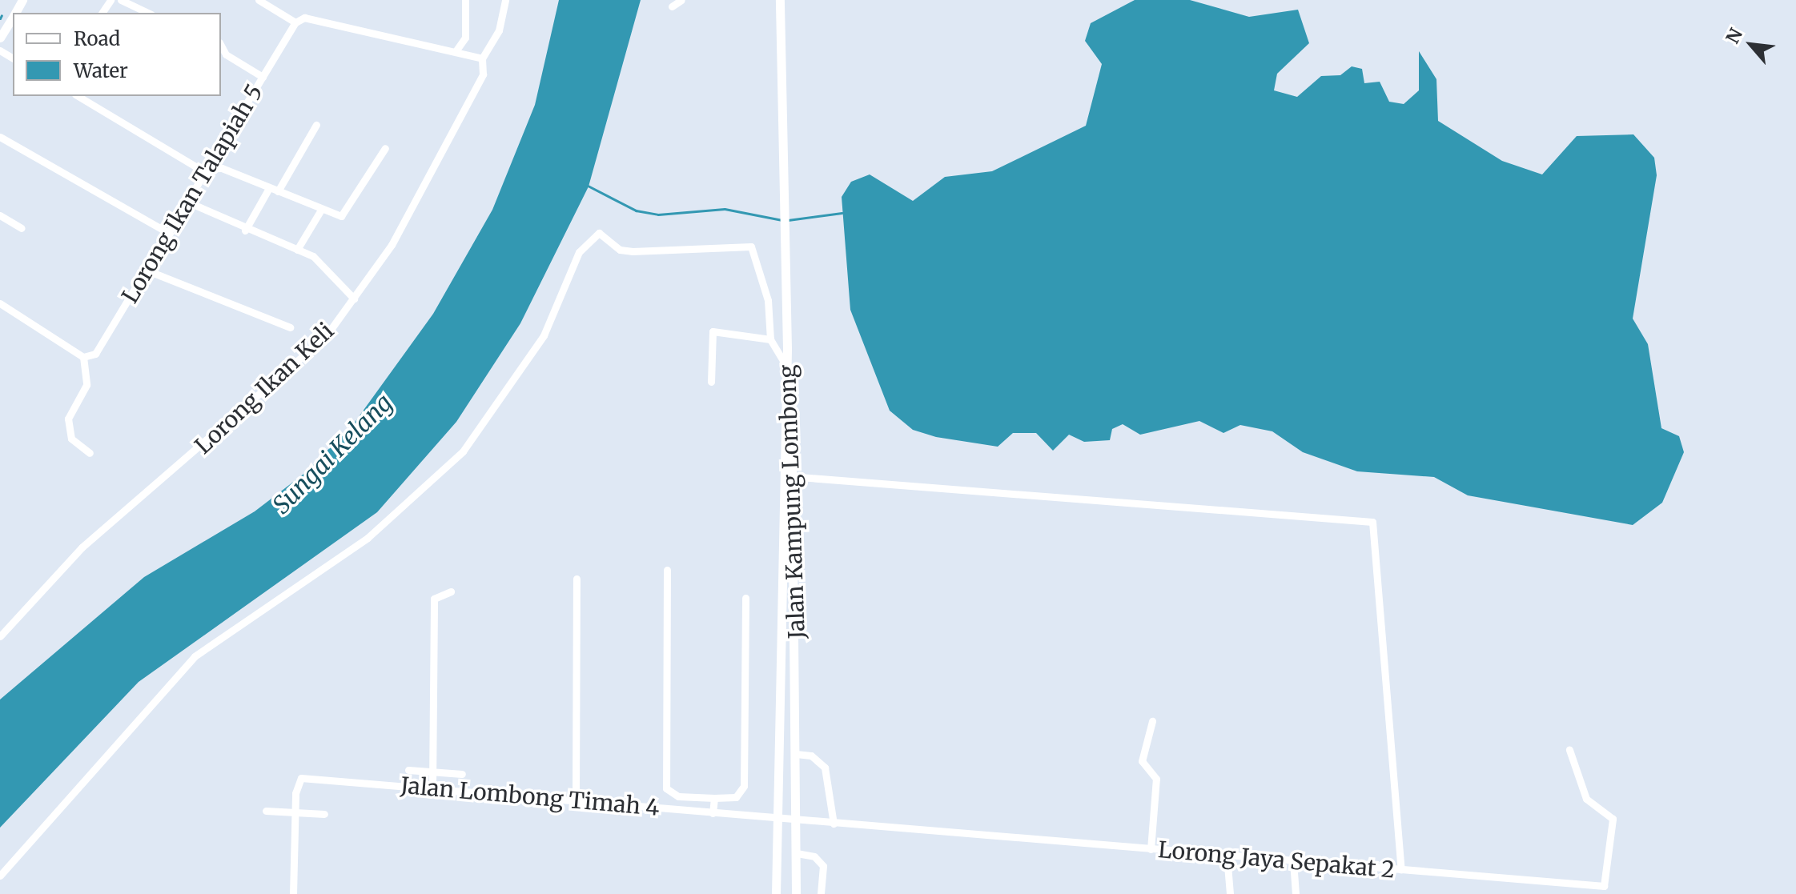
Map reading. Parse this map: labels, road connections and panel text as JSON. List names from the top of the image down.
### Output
{
  "streets": {
    "street": [
      "Lorong Ikan Talapiah 5",
      "Lorong Ikan Keli",
      "Jalan Kampung Lombong",
      "Jalan Lombong Timah 4",
      "Lorong Jaya Sepakat 2"
    ]
  },
  "crossings": [
    ["Jalan Kampung Lombong", "Jalan Lombong Timah 4"],
    ["Jalan Kampung Lombong", "Lorong Jaya Sepakat 2"],
    ["Jalan Lombong Timah 4", "Lorong Jaya Sepakat 2"]
  ],
  "water": ["Sungai Kelang"],
  "legend": ["Road", "Water"],
  "north": "top left"
}
